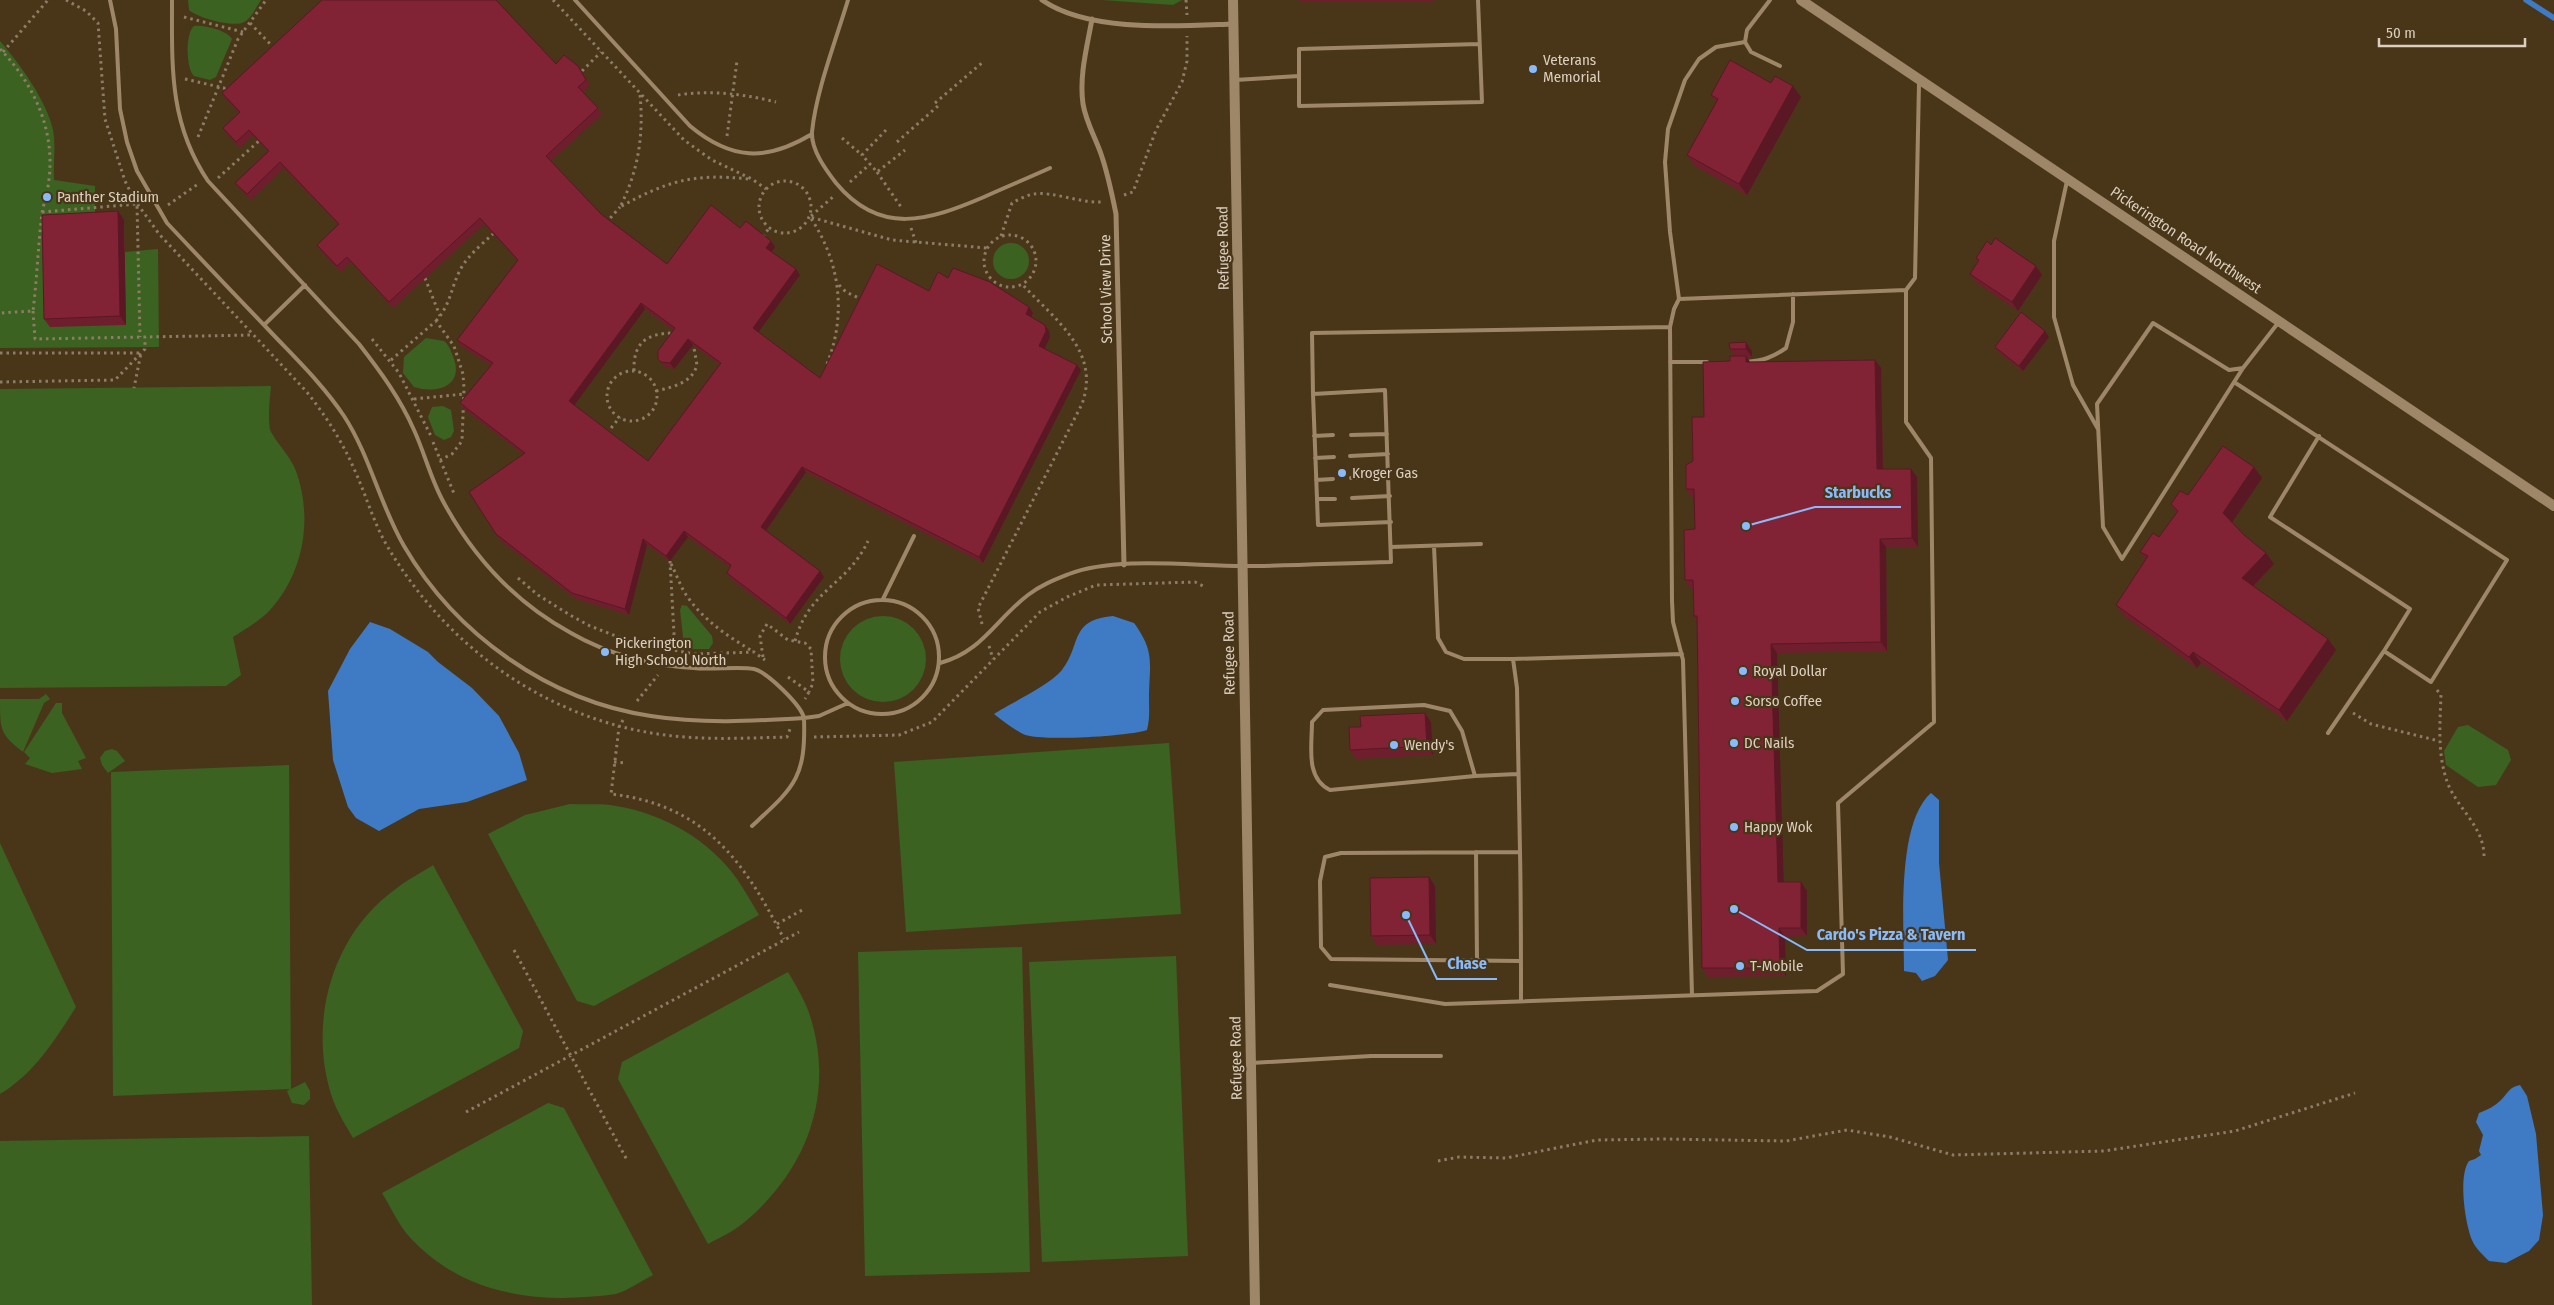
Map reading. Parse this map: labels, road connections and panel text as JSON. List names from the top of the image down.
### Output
{
  "streets": {
    "main road": ["Pickerington Road Northwest", "Refugee Road"],
    "street": ["School View Drive"]
  },
  "places": [
    "Veterans Memorial",
    "Panther Stadium",
    "Kroger Gas",
    "Starbucks",
    "Pickerington High School North",
    "Royal Dollar",
    "Sorso Coffee",
    "DC Nails",
    "Wendy's",
    "Happy Wok",
    "Cardo's Pizza & Tavern",
    "Chase",
    "T-Mobile"
  ],
  "scale_bar": "50 m"
}
